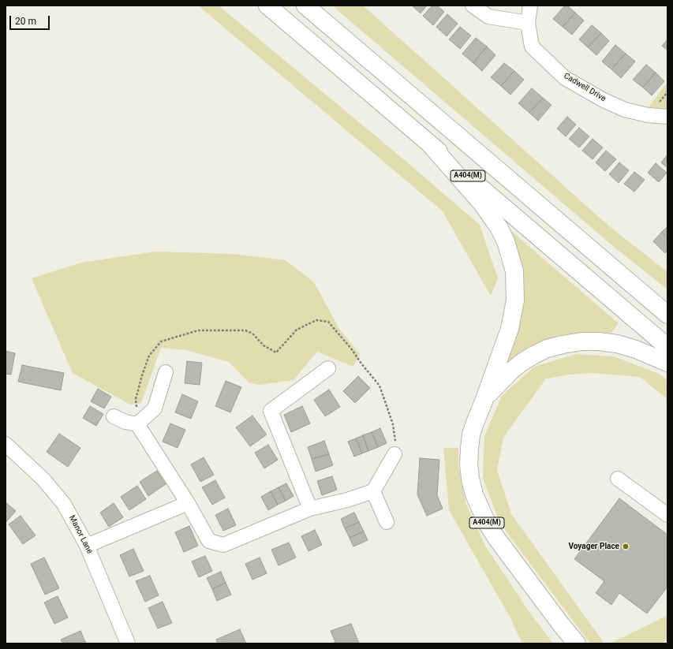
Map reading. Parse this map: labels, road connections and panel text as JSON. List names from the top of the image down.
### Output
{
  "streets": {
    "highway": ["A404(M)"],
    "street": ["Cadwell Drive", "Manor Lane"]
  },
  "places": ["Voyager Place"],
  "scale_bar": "20 m"
}
